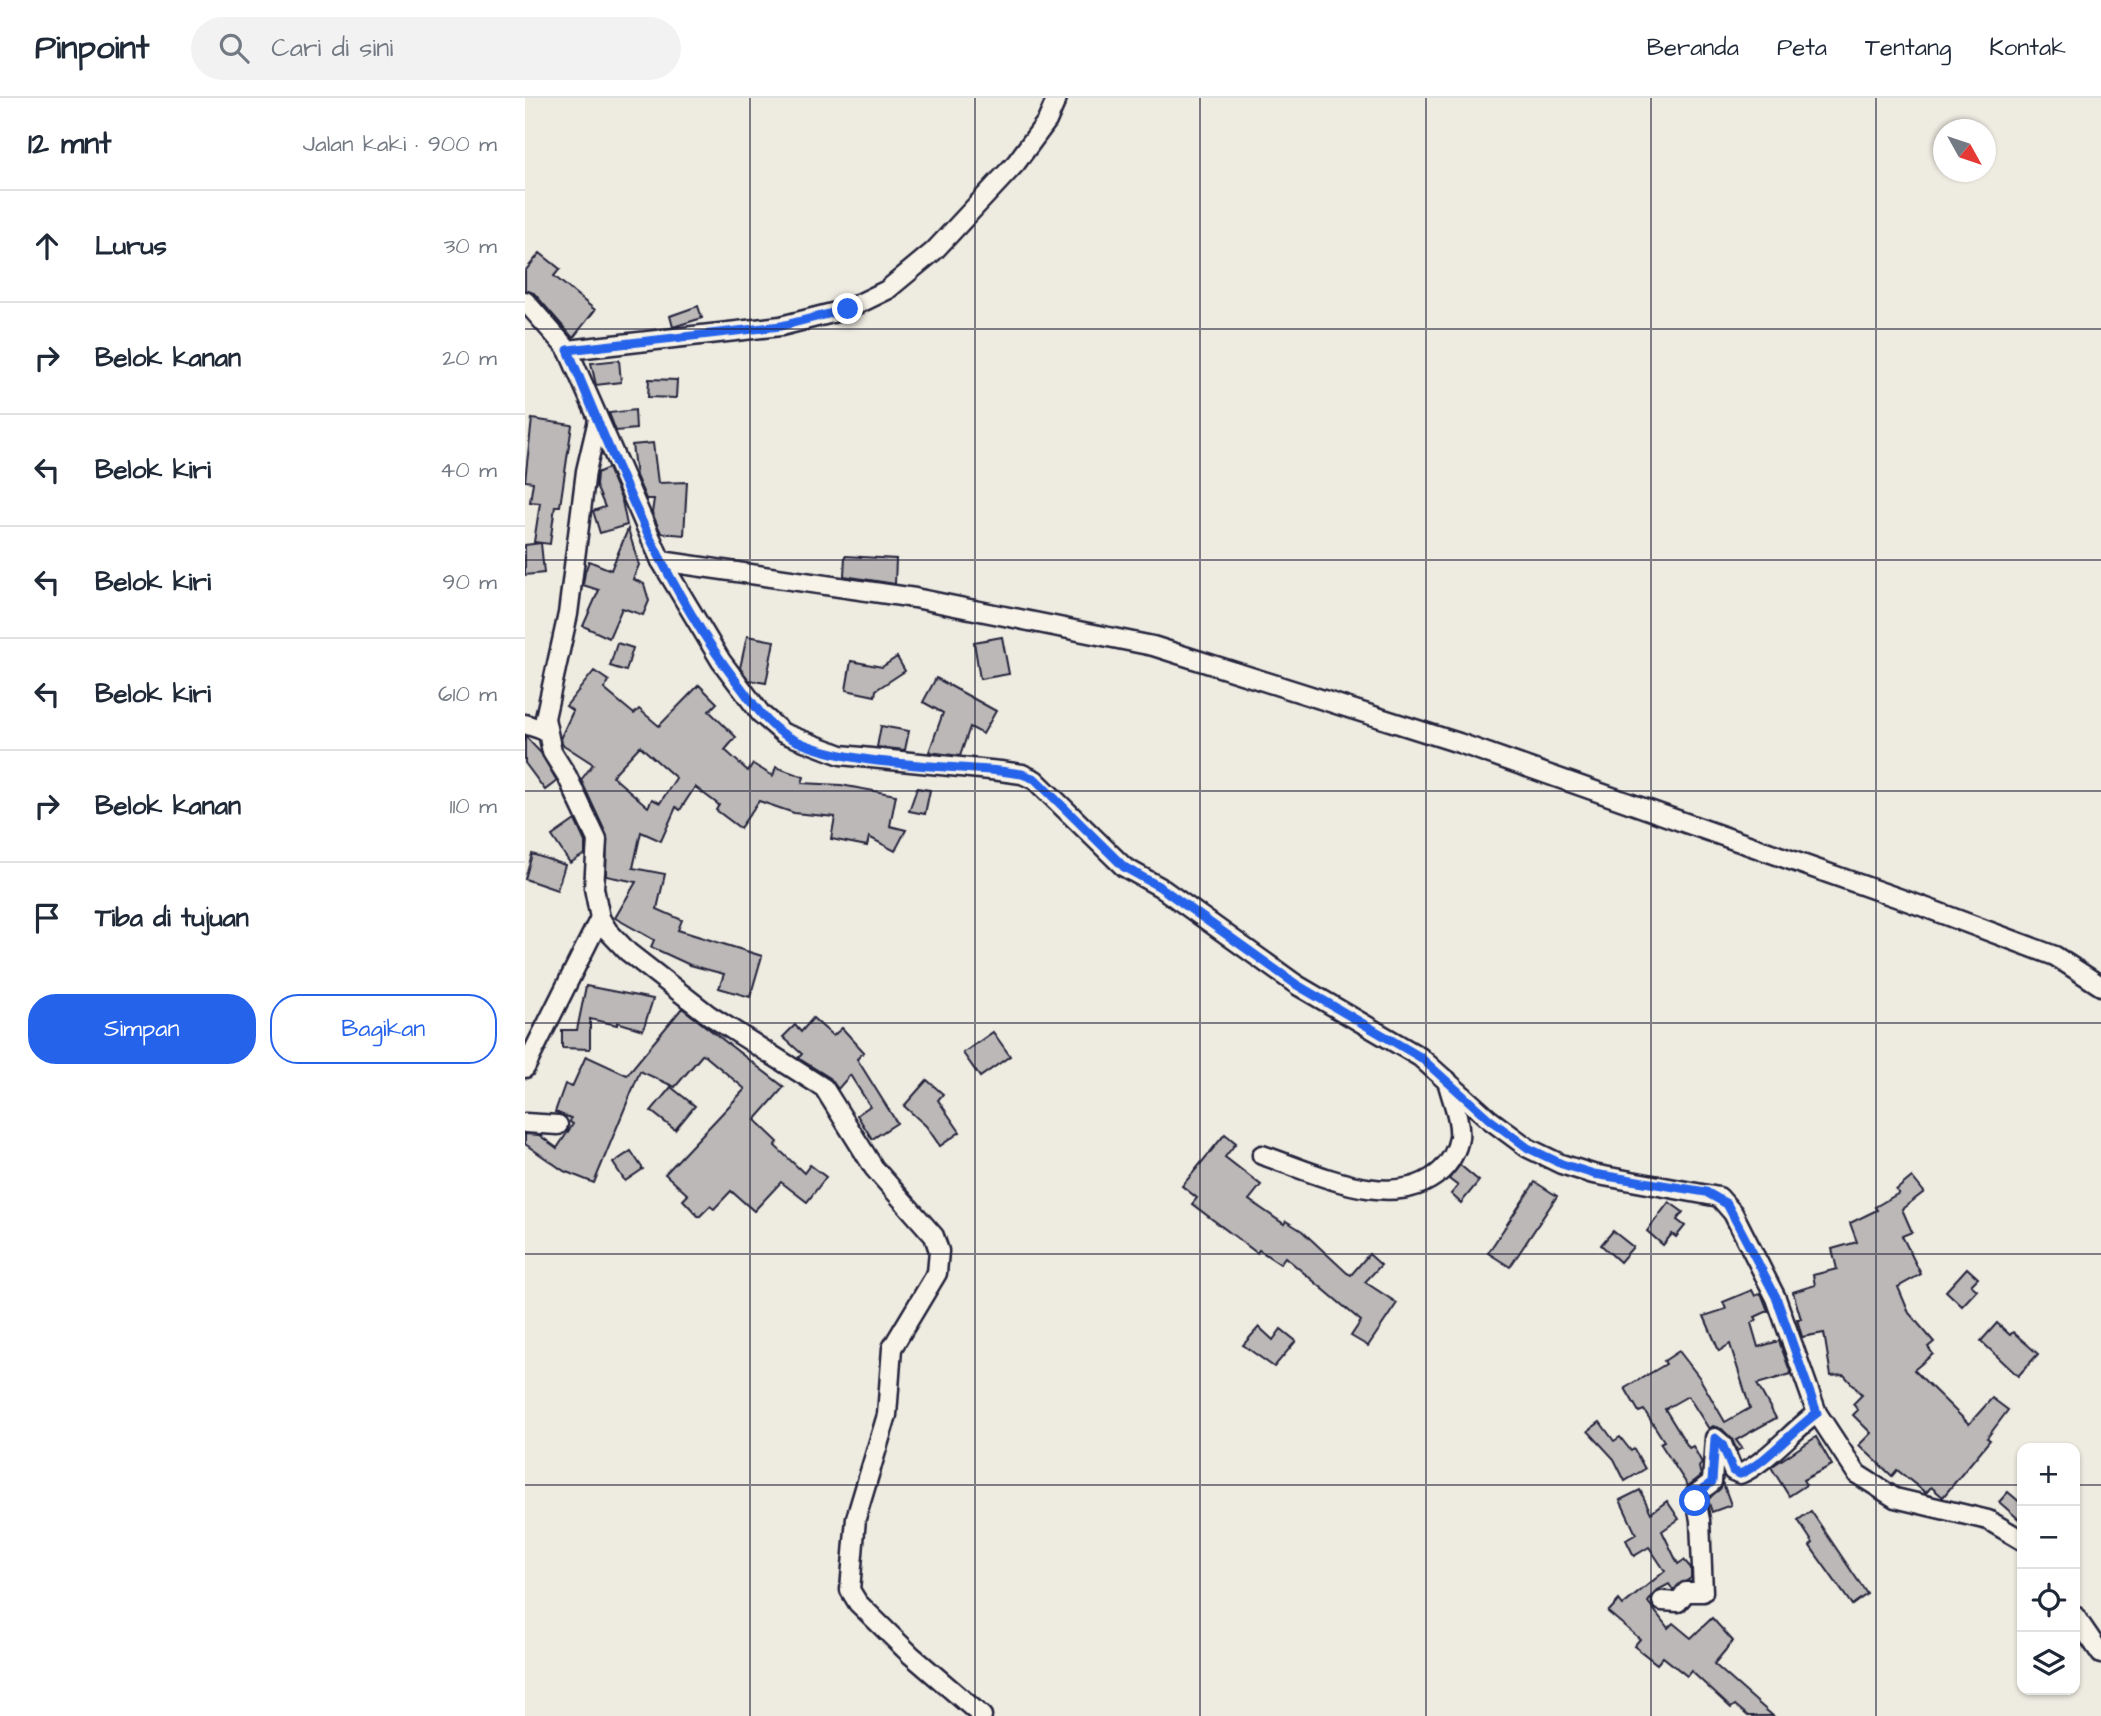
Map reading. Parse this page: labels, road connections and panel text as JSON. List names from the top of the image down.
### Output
{
  "north": "bottom right",
  "page": {
    "header": "Pinpoint",
    "search": "Cari di sini",
    "nav": [
      "Beranda",
      "Peta",
      "Tentang",
      "Kontak"
    ],
    "heading": ["12 mnt", "Jalan kaki · 900 m"],
    "list": [
      ["Lurus", "30 m"],
      ["Belok kanan", "20 m"],
      ["Belok kiri", "40 m"],
      ["Belok kiri", "90 m"],
      ["Belok kiri", "610 m"],
      ["Belok kanan", "110 m"],
      "Tiba di tujuan"
    ],
    "buttons": ["Simpan", "Bagikan"],
    "map_buttons": ["+", "−"]
  }
}
